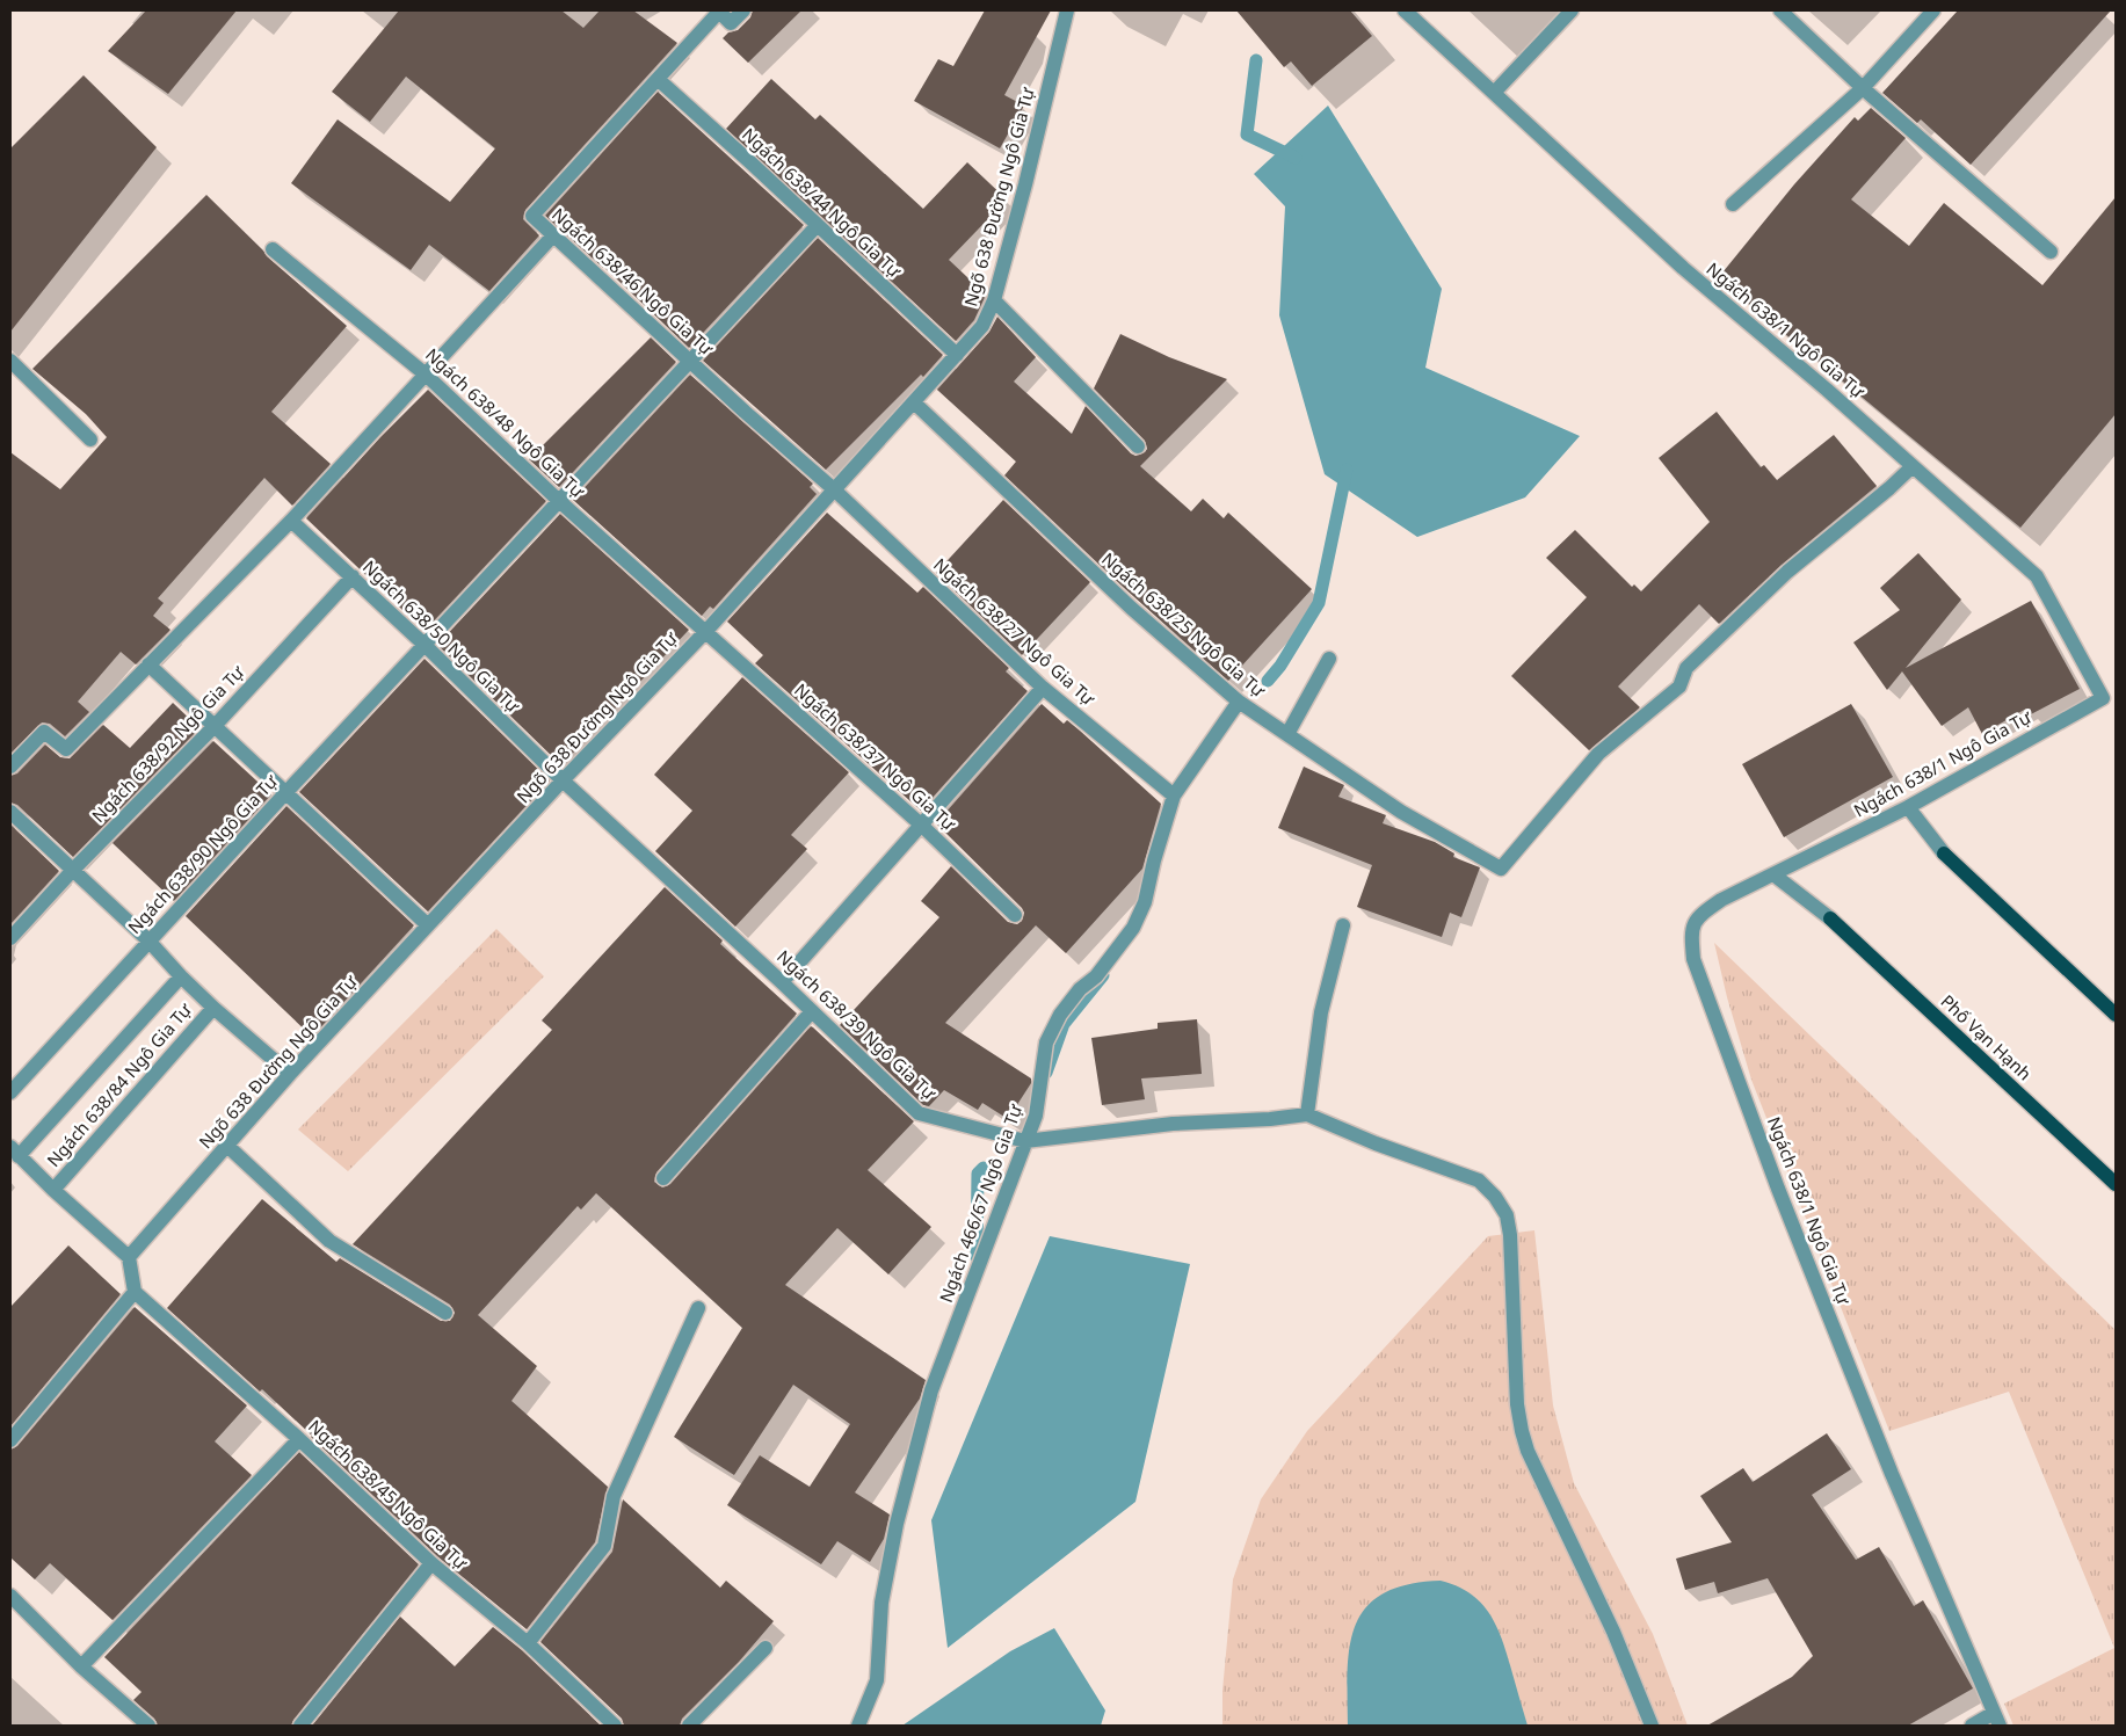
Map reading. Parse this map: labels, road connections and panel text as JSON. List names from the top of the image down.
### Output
{
  "streets": {
    "main road": ["Phố Vạn Hạnh"],
    "street": [
      "Ngõ 638 Đường Ngô Gia Tự",
      "Ngách 638/44 Ngô Gia Tự",
      "Ngách 638/46 Ngô Gia Tự",
      "Ngách 638/1 Ngô Gia Tự",
      "Ngách 638/48 Ngô Gia Tự",
      "Ngách 638/25 Ngô Gia Tự",
      "Ngách 638/27 Ngô Gia Tự",
      "Ngách 638/50 Ngô Gia Tự",
      "Ngách 638/92 Ngô Gia Tự",
      "Ngách 638/37 Ngô Gia Tự",
      "Ngách 638/90 Ngô Gia Tự",
      "Ngách 638/39 Ngô Gia Tự",
      "Ngách 638/84 Ngô Gia Tự",
      "Ngách 466/67 Ngô Gia Tự",
      "Ngách 638/45 Ngô Gia Tự"
    ]
  },
  "crossings": [
    ["Ngõ 638 Đường Ngô Gia Tự", "Ngách 638/44 Ngô Gia Tự"],
    ["Ngõ 638 Đường Ngô Gia Tự", "Ngách 638/46 Ngô Gia Tự"],
    ["Ngõ 638 Đường Ngô Gia Tự", "Ngách 638/48 Ngô Gia Tự"],
    ["Ngõ 638 Đường Ngô Gia Tự", "Ngách 638/25 Ngô Gia Tự"],
    ["Ngõ 638 Đường Ngô Gia Tự", "Ngách 638/27 Ngô Gia Tự"],
    ["Ngõ 638 Đường Ngô Gia Tự", "Ngách 638/50 Ngô Gia Tự"],
    ["Ngõ 638 Đường Ngô Gia Tự", "Ngách 638/37 Ngô Gia Tự"],
    ["Ngõ 638 Đường Ngô Gia Tự", "Ngách 638/39 Ngô Gia Tự"],
    ["Ngách 638/44 Ngô Gia Tự", "Ngách 638/46 Ngô Gia Tự"],
    ["Ngách 638/44 Ngô Gia Tự", "Ngách 638/90 Ngô Gia Tự"],
    ["Ngách 638/46 Ngô Gia Tự", "Ngách 638/27 Ngô Gia Tự"],
    ["Ngách 638/46 Ngô Gia Tự", "Ngách 638/90 Ngô Gia Tự"],
    ["Ngách 638/1 Ngô Gia Tự", "Ngách 638/25 Ngô Gia Tự"],
    ["Ngách 638/48 Ngô Gia Tự", "Ngách 638/37 Ngô Gia Tự"],
    ["Ngách 638/48 Ngô Gia Tự", "Ngách 638/90 Ngô Gia Tự"],
    ["Ngách 638/25 Ngô Gia Tự", "Ngách 466/67 Ngô Gia Tự"],
    ["Ngách 638/27 Ngô Gia Tự", "Ngách 466/67 Ngô Gia Tự"],
    ["Ngách 638/50 Ngô Gia Tự", "Ngách 638/92 Ngô Gia Tự"],
    ["Ngách 638/50 Ngô Gia Tự", "Ngách 638/90 Ngô Gia Tự"],
    ["Ngách 638/50 Ngô Gia Tự", "Ngách 638/39 Ngô Gia Tự"],
    ["Ngách 638/39 Ngô Gia Tự", "Ngách 466/67 Ngô Gia Tự"]
  ]
}
